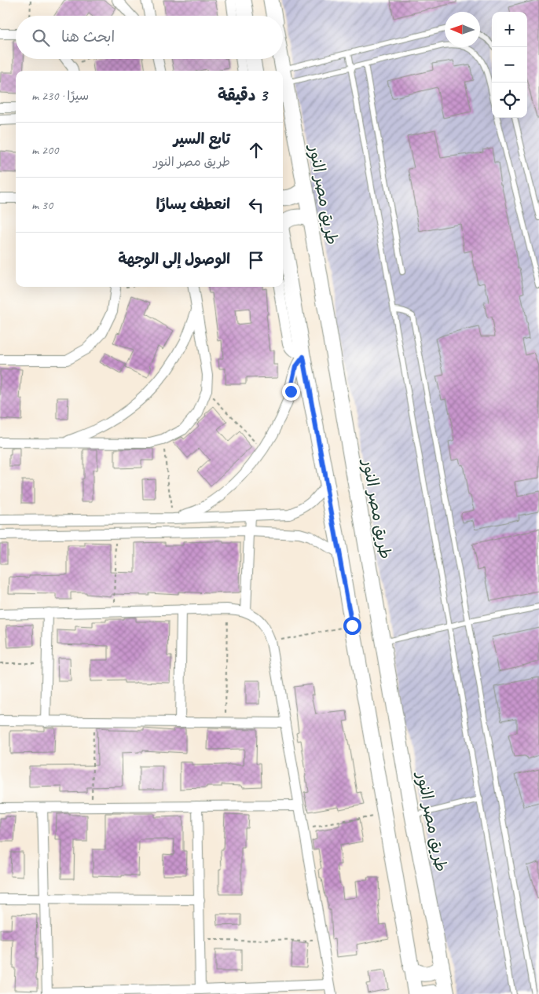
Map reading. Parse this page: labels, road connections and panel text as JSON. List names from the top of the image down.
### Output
{
  "streets": {
    "street": ["طريق مصر النور"]
  },
  "north": "left",
  "page": {
    "map_buttons": ["+", "−"],
    "search": "ابحث هنا",
    "heading": ["3 دقيقة", "سيرًا · 230 m"],
    "list": [
      ["تابع السير", "طريق مصر النور", "200 m"],
      ["انعطف يسارًا", "30 m"],
      "الوصول إلى الوجهة"
    ]
  }
}
